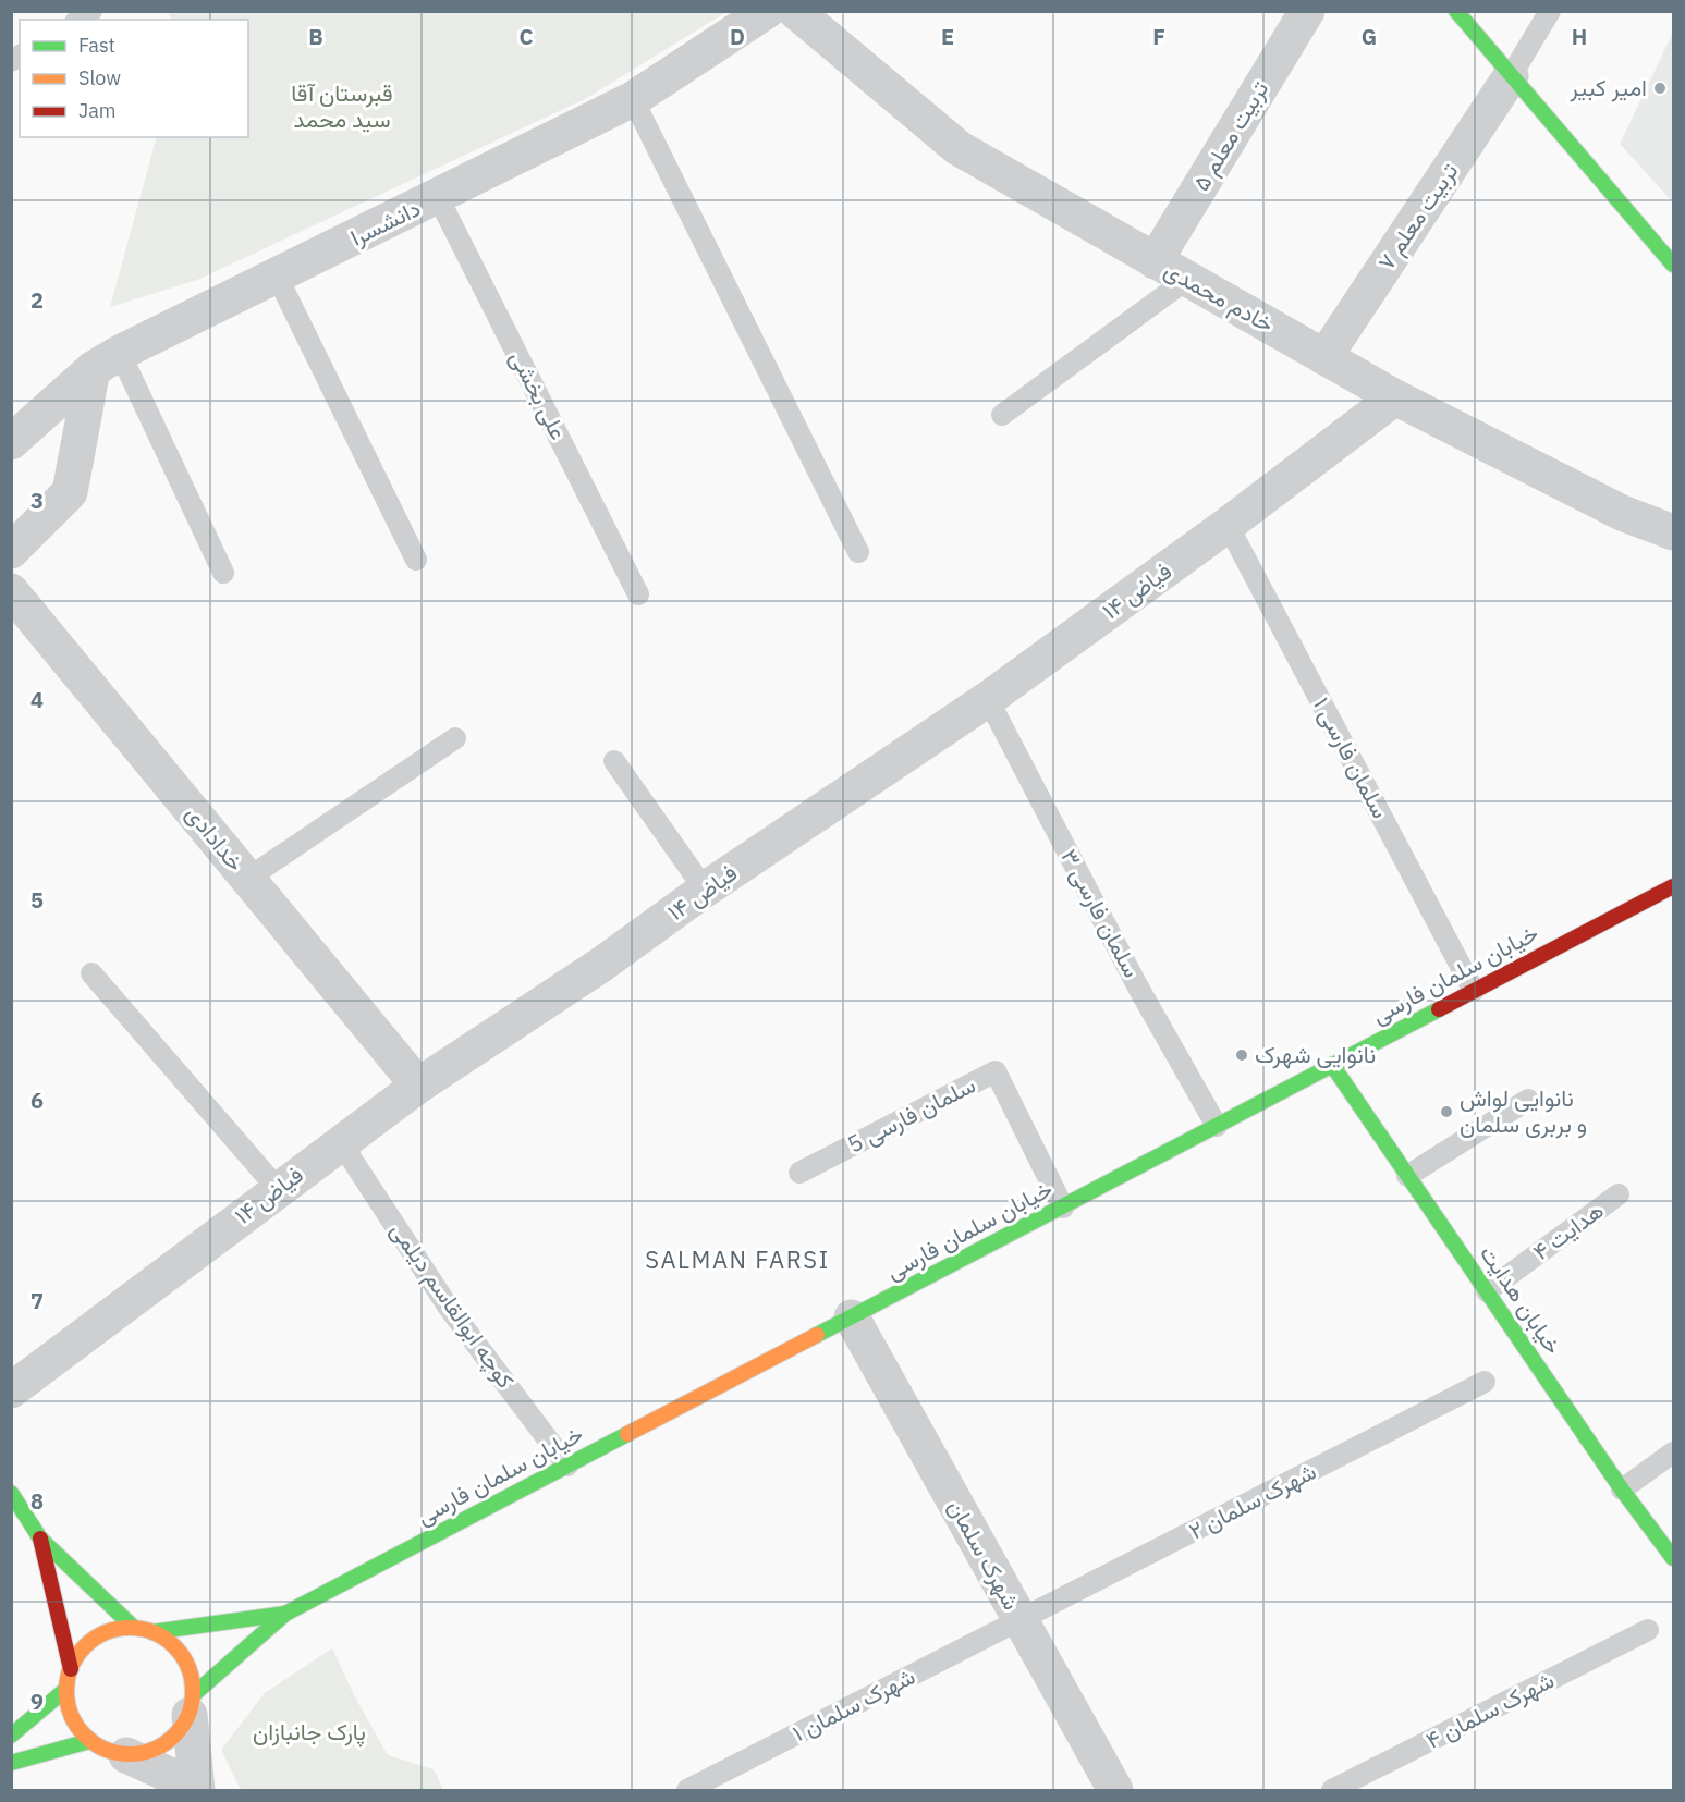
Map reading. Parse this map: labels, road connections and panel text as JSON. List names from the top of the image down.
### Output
{
  "streets": {
    "main road": ["خیابان سلمان فارسی", "خیابان هدایت"],
    "street": [
      "تربیت معلم ۵",
      "تربیت معلم ۷",
      "دانشسرا",
      "خادم محمدی",
      "فیاض ۱۴",
      "خدادادی",
      "شهرک سلمان"
    ],
    "lane": [
      "علی بخشی",
      "سلمان فارسی ۱",
      "سلمان فارسی ۳",
      "سلمان فارسی 5",
      "هدایت ۴",
      "کوچه ابوالقاسم دیلمی",
      "شهرک سلمان ۲",
      "شهرک سلمان ۱",
      "شهرک سلمان ۴"
    ]
  },
  "crossings": [
    ["تربیت معلم ۵", "خادم محمدی"],
    ["تربیت معلم ۷", "خادم محمدی"],
    ["دانشسرا", "علی بخشی"],
    ["خادم محمدی", "فیاض ۱۴"],
    ["فیاض ۱۴", "سلمان فارسی ۱"],
    ["فیاض ۱۴", "خدادادی"],
    ["فیاض ۱۴", "سلمان فارسی ۳"],
    ["فیاض ۱۴", "کوچه ابوالقاسم دیلمی"],
    ["سلمان فارسی ۱", "خیابان سلمان فارسی"],
    ["سلمان فارسی ۳", "خیابان سلمان فارسی"],
    ["خیابان سلمان فارسی", "سلمان فارسی 5"],
    ["خیابان سلمان فارسی", "خیابان هدایت"],
    ["خیابان سلمان فارسی", "کوچه ابوالقاسم دیلمی"],
    ["خیابان سلمان فارسی", "شهرک سلمان"],
    ["هدایت ۴", "خیابان هدایت"],
    ["شهرک سلمان ۲", "شهرک سلمان"],
    ["شهرک سلمان ۲", "شهرک سلمان ۱"],
    ["شهرک سلمان", "شهرک سلمان ۱"]
  ],
  "districts": ["SALMAN FARSI"],
  "parks": ["قبرستان آقا سید محمد", "پارک جانبازان"],
  "places": ["امیر کبیر", "نانوایی شهرک", "نانوایی لواش و بربری سلمان"],
  "legend": ["Fast", "Slow", "Jam"],
  "grid": {
    "columns": [
      "B",
      "C",
      "D",
      "E",
      "F",
      "G",
      "H"
    ],
    "rows": [
      "2",
      "3",
      "4",
      "5",
      "6",
      "7",
      "8",
      "9"
    ]
  }
}
